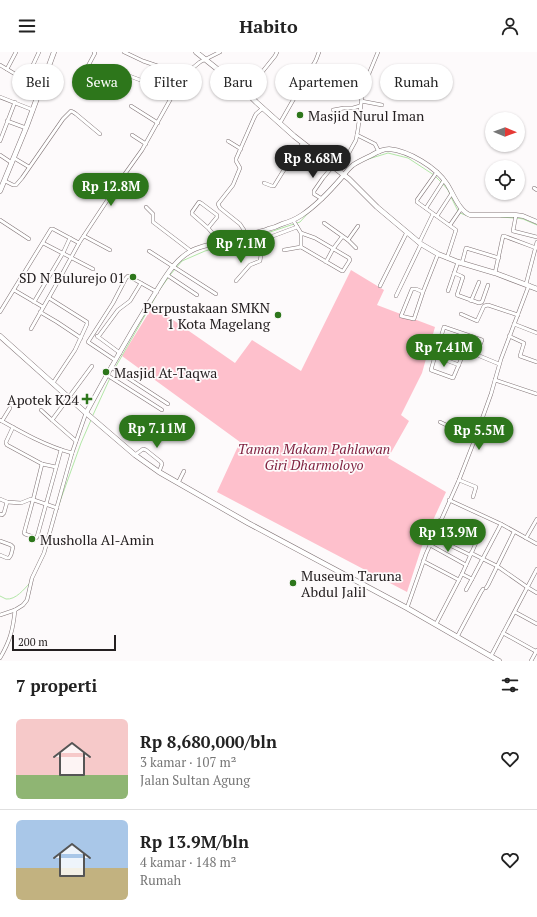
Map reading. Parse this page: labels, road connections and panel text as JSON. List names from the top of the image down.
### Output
{
  "parks": ["Taman Makam Pahlawan Giri Dharmoloyo"],
  "places": {
    "other": [
      "Masjid Nurul Iman",
      "SD N Bulurejo 01",
      "Perpustakaan SMKN 1 Kota Magelang",
      "Masjid At-Taqwa",
      "Musholla Al-Amin",
      "Museum Taruna Abdul Jalil"
    ],
    "health": ["Apotek K24"]
  },
  "scale_bar": "200 m",
  "north": "right",
  "page": {
    "header": "Habito",
    "chip": [
      "Beli",
      "Sewa",
      "Filter",
      "Baru",
      "Apartemen",
      "Rumah"
    ],
    "price": [
      "Rp 8.68M",
      "Rp 12.8M",
      "Rp 7.1M",
      "Rp 7.41M",
      "Rp 7.11M",
      "Rp 5.5M",
      "Rp 13.9M"
    ],
    "scale": "200 m",
    "heading": "7 properti",
    "list": [
      {
        "name": "Rp 8,680,000/bln",
        "note": "3 kamar · 107 m² · Jalan Sultan Agung"
      },
      {
        "name": "Rp 13.9M/bln",
        "note": "4 kamar · 148 m² · Rumah"
      }
    ]
  }
}
